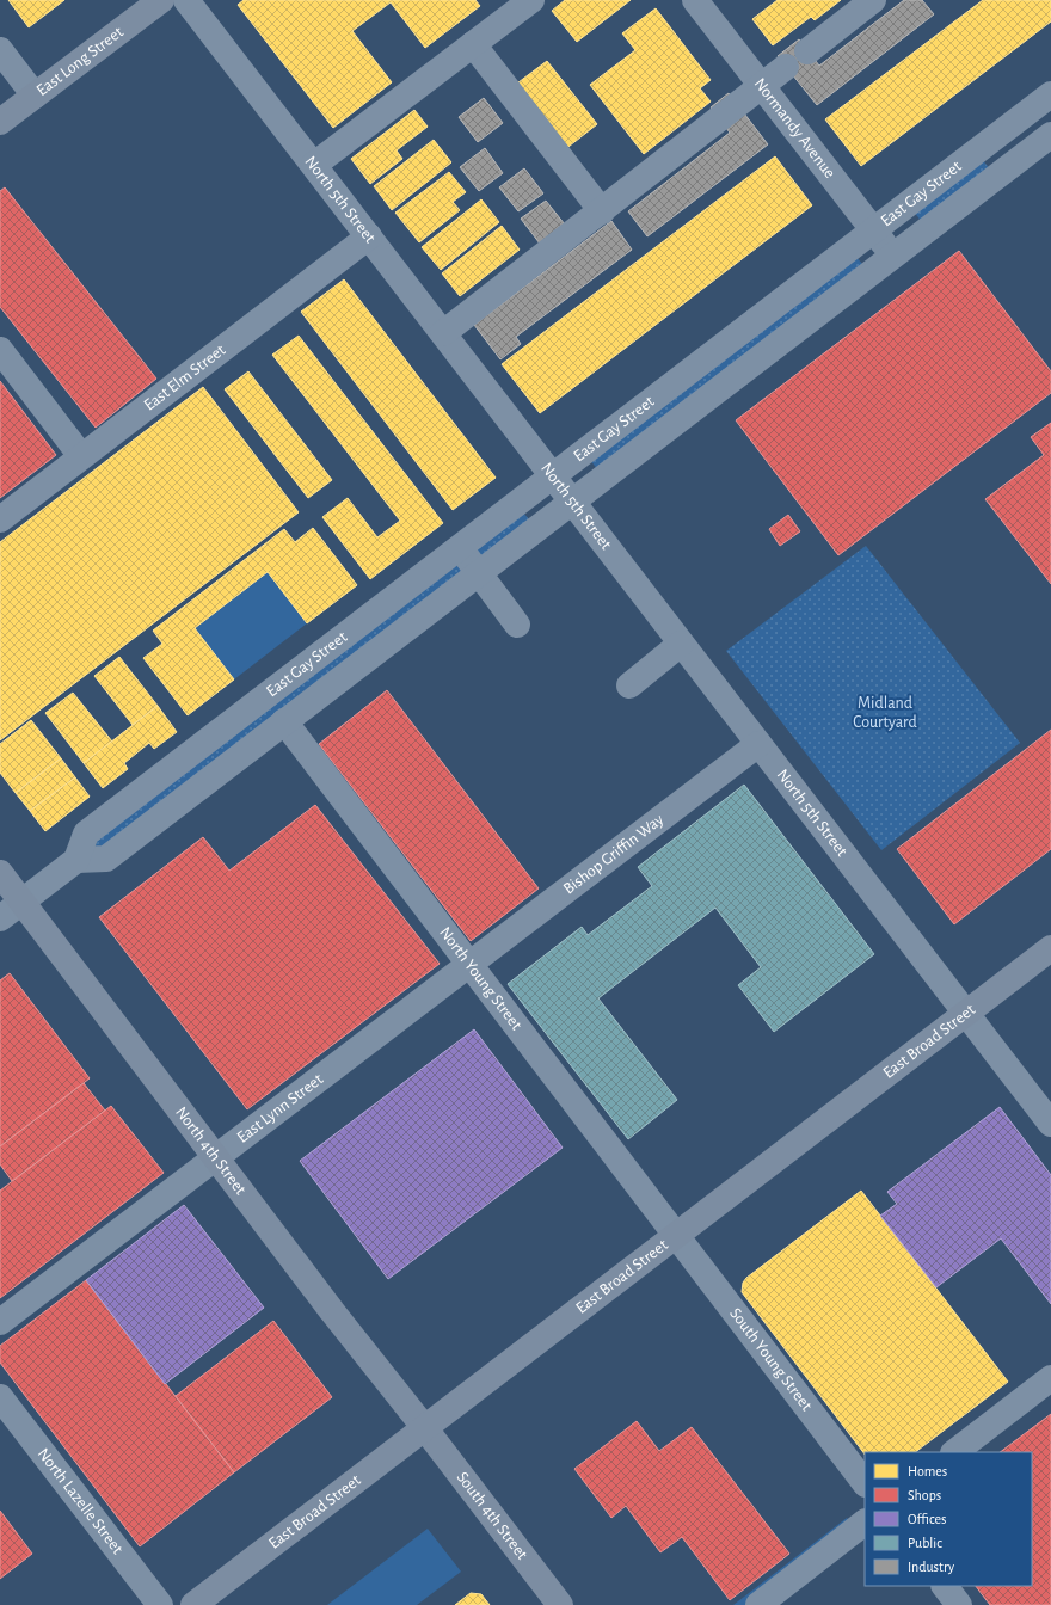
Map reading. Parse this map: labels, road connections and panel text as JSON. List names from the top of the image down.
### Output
{
  "streets": {
    "main road": [
      "East Long Street",
      "East Broad Street",
      "North 4th Street",
      "South 4th Street"
    ],
    "street": [
      "Normandy Avenue",
      "East Gay Street",
      "North 5th Street",
      "East Elm Street",
      "Bishop Griffin Way",
      "North Young Street",
      "East Lynn Street",
      "South Young Street",
      "North Lazelle Street"
    ]
  },
  "crossings": [
    ["Normandy Avenue", "East Gay Street"],
    ["East Gay Street", "North 5th Street"],
    ["East Gay Street", "North Young Street"],
    ["North 5th Street", "East Elm Street"],
    ["North 5th Street", "Bishop Griffin Way"],
    ["North 5th Street", "East Broad Street"],
    ["Bishop Griffin Way", "North Young Street"],
    ["Bishop Griffin Way", "East Lynn Street"],
    ["North Young Street", "East Broad Street"],
    ["North Young Street", "East Lynn Street"],
    ["North Young Street", "South Young Street"],
    ["East Broad Street", "North 4th Street"],
    ["East Broad Street", "South Young Street"],
    ["East Broad Street", "South 4th Street"],
    ["East Lynn Street", "North 4th Street"],
    ["North 4th Street", "South 4th Street"]
  ],
  "parks": ["Midland Courtyard"],
  "legend": [
    "Homes",
    "Shops",
    "Offices",
    "Public",
    "Industry"
  ]
}
